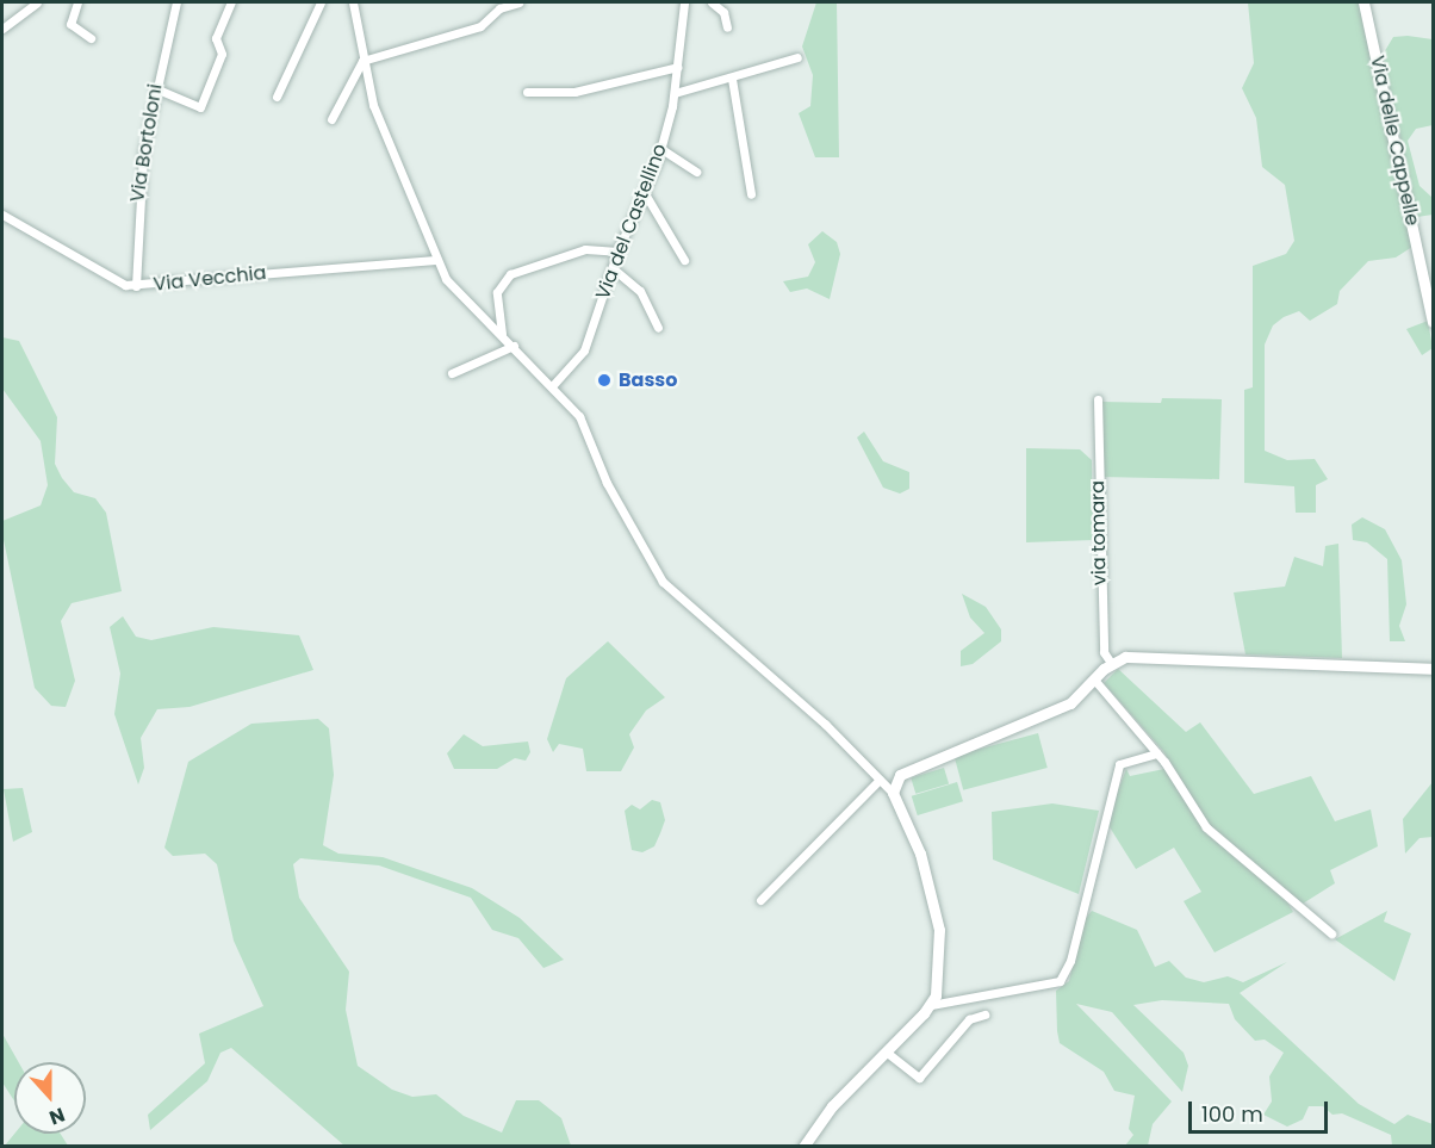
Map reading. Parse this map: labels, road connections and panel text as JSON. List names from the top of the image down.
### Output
{
  "streets": {
    "street": [
      "Via delle Cappelle",
      "Via Bortoloni",
      "Via del Castellino",
      "Via Vecchia",
      "via tomara"
    ]
  },
  "crossings": [
    ["Via Bortoloni", "Via Vecchia"]
  ],
  "places": ["Basso"],
  "scale_bar": "100 m",
  "north": "bottom"
}
